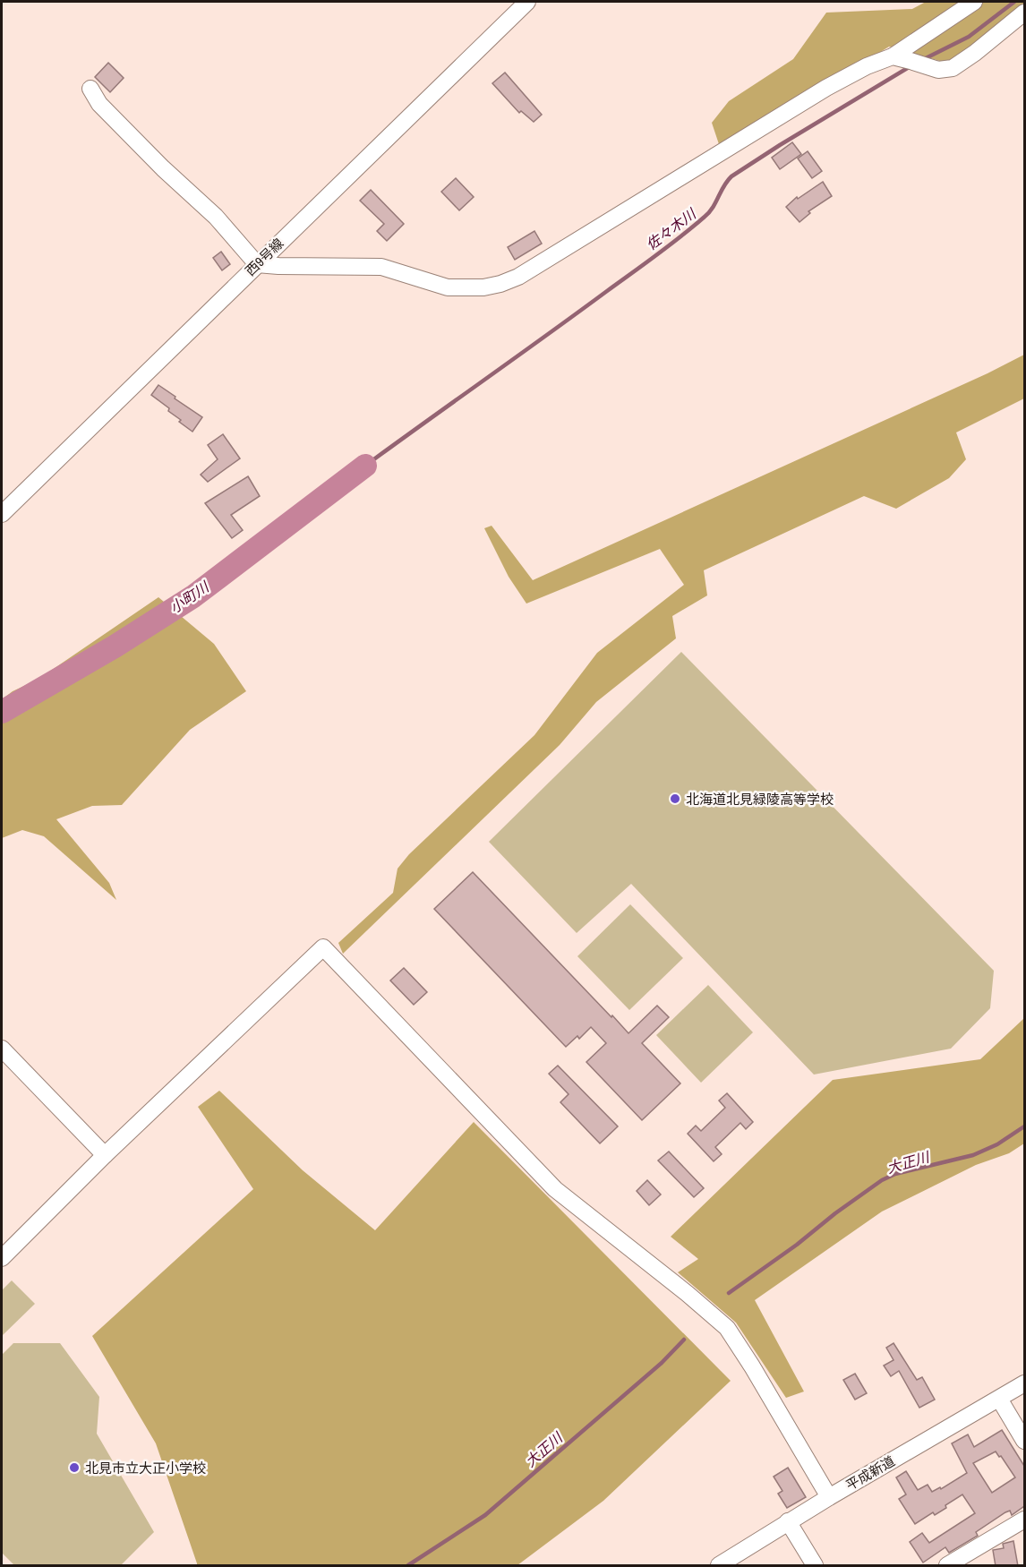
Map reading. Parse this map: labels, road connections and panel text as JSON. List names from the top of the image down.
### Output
{
  "streets": {
    "street": ["西9号線", "平成新道"]
  },
  "water": ["佐々木川", "小町川", "大正川"],
  "places": ["北海道北見緑陵高等学校", "北見市立大正小学校"]
}
